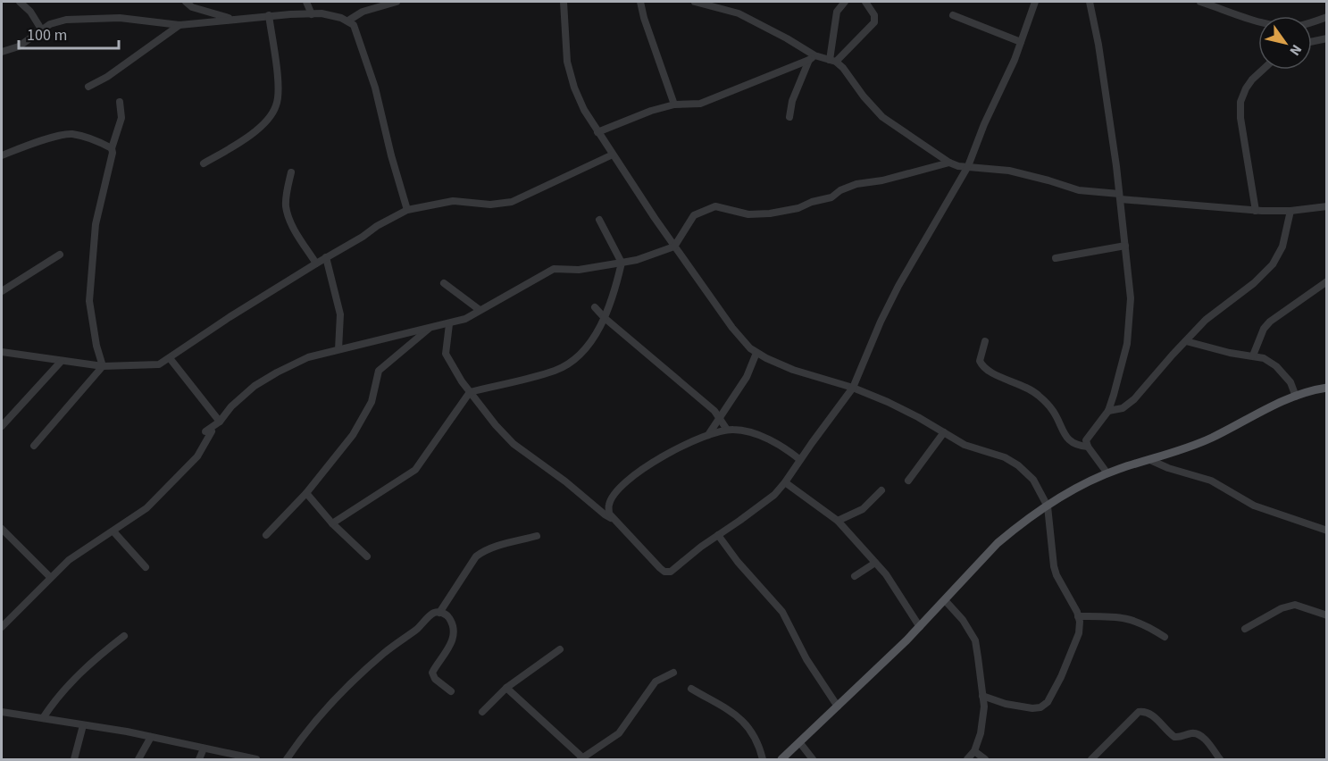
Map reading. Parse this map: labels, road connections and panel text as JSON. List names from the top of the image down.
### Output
{
  "scale_bar": "100 m",
  "north": "bottom right"
}
